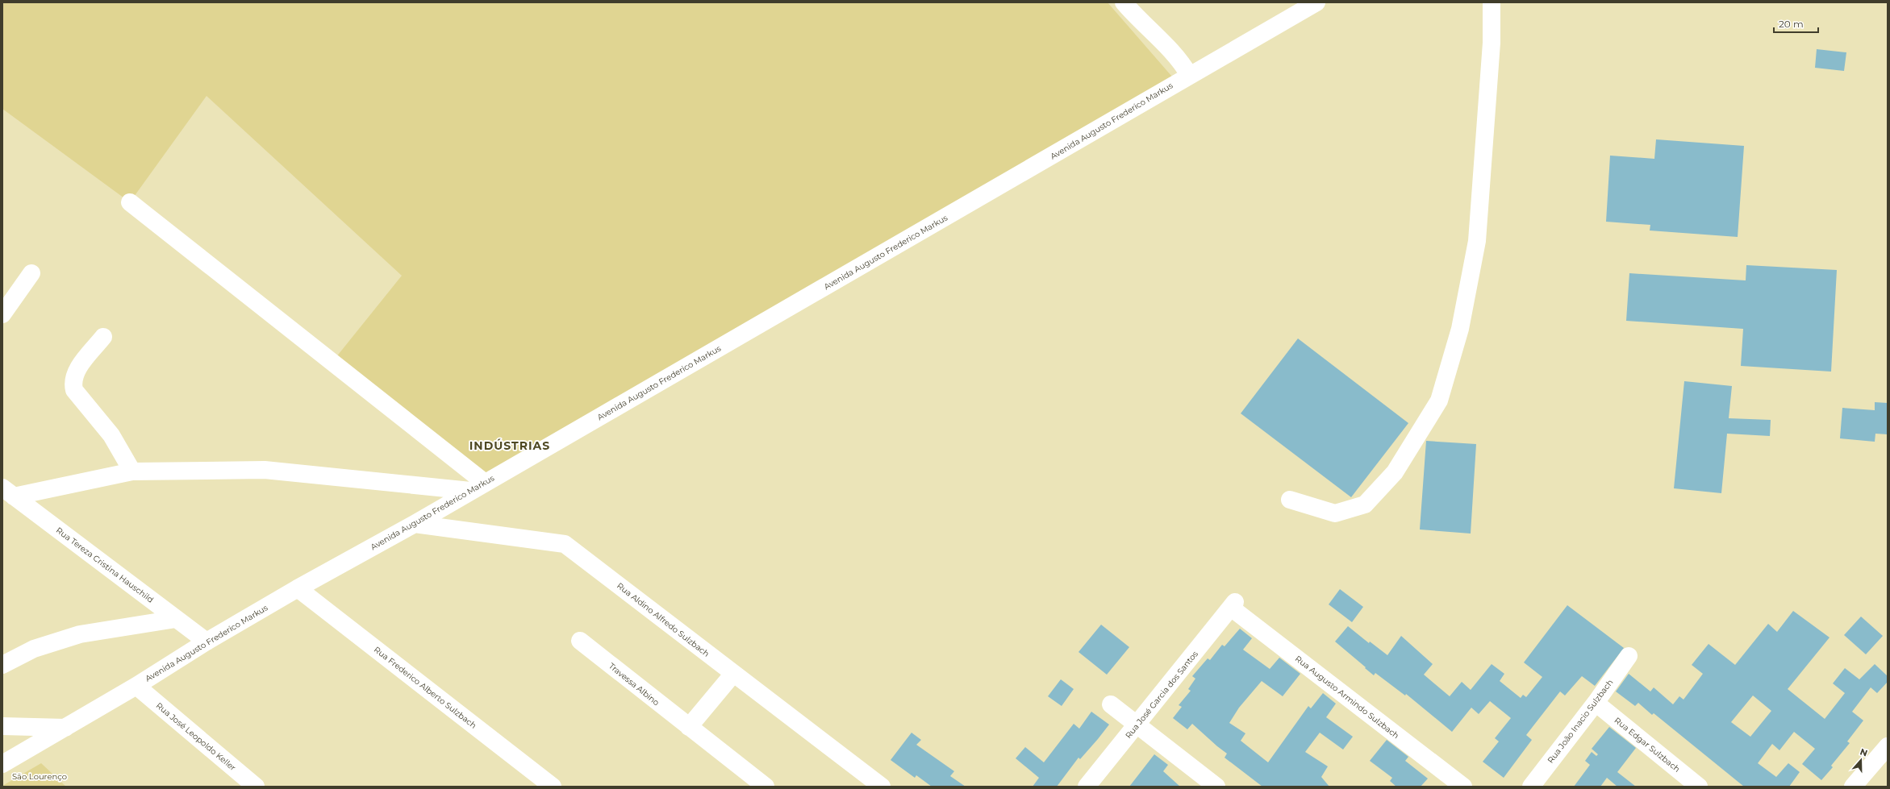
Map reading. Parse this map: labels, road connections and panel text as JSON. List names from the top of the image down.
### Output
{
  "streets": {
    "street": [
      "Avenida Augusto Frederico Markus",
      "Rua Tereza Cristina Hauschild",
      "Rua Aldino Alfredo Sulzbach",
      "Travessa Albino",
      "Rua Frederico Alberto Sulzbach",
      "Rua José Garcia dos Santos",
      "Rua Augusto Armindo Sulzbach",
      "Rua João Inacio Sulzbach",
      "Rua José Leopoldo Keller",
      "Rua Edgar Sulzbach"
    ]
  },
  "crossings": [
    ["Avenida Augusto Frederico Markus", "Rua Tereza Cristina Hauschild"],
    ["Avenida Augusto Frederico Markus", "Rua Aldino Alfredo Sulzbach"],
    ["Avenida Augusto Frederico Markus", "Rua Frederico Alberto Sulzbach"],
    ["Avenida Augusto Frederico Markus", "Rua José Leopoldo Keller"],
    ["Rua José Garcia dos Santos", "Rua Augusto Armindo Sulzbach"],
    ["Rua João Inacio Sulzbach", "Rua Edgar Sulzbach"]
  ],
  "districts": ["INDÚSTRIAS"],
  "parks": ["São Lourenço"],
  "scale_bar": "20 m",
  "north": "top"
}
